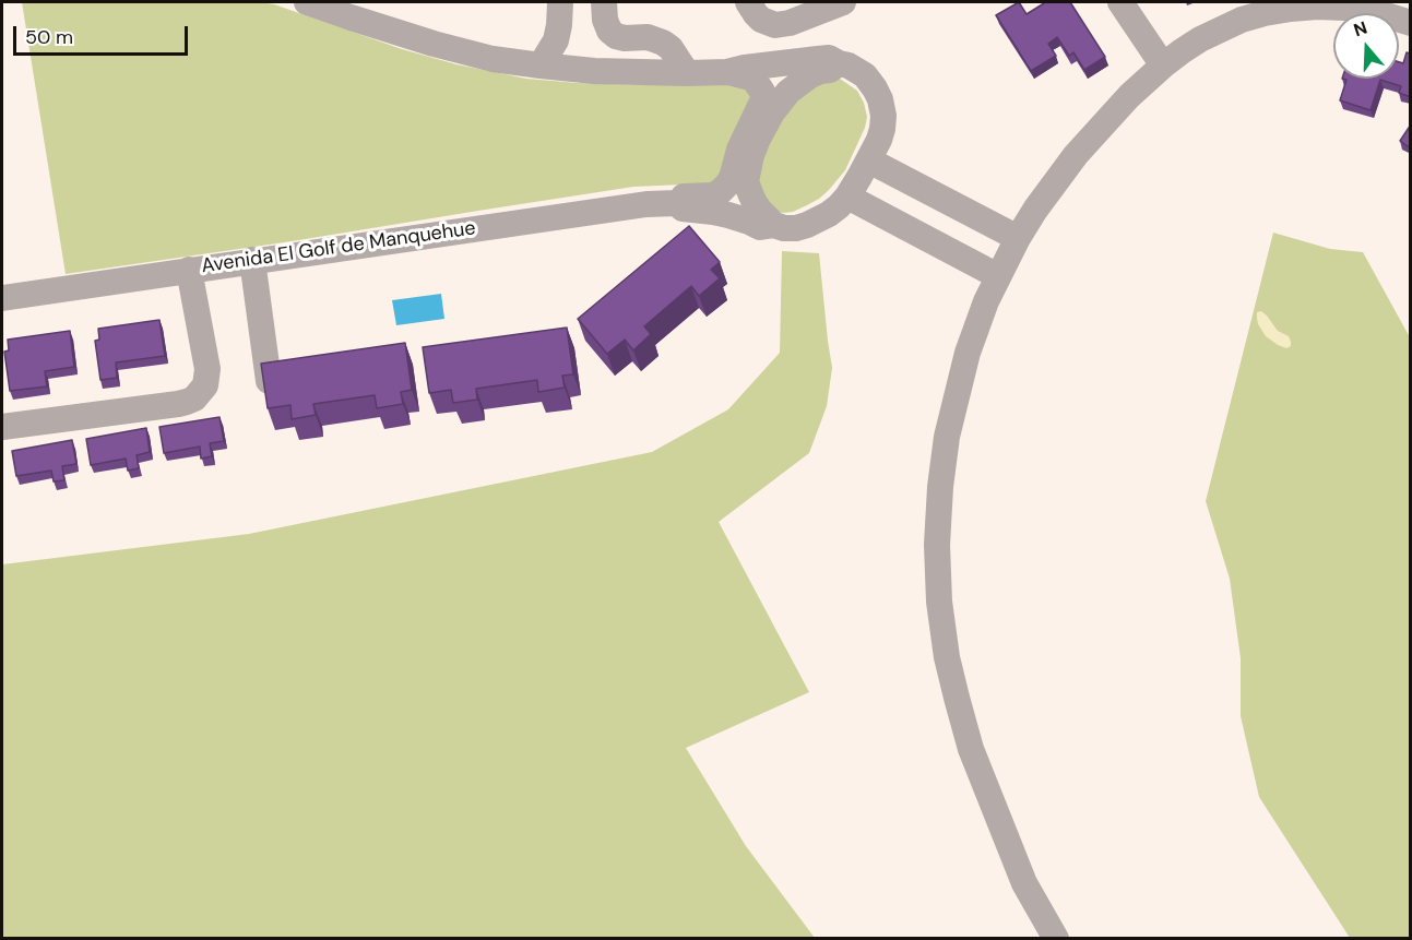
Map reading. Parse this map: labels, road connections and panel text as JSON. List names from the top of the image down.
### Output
{
  "streets": {
    "street": ["Avenida El Golf de Manquehue"]
  },
  "scale_bar": "50 m",
  "north": "top"
}
